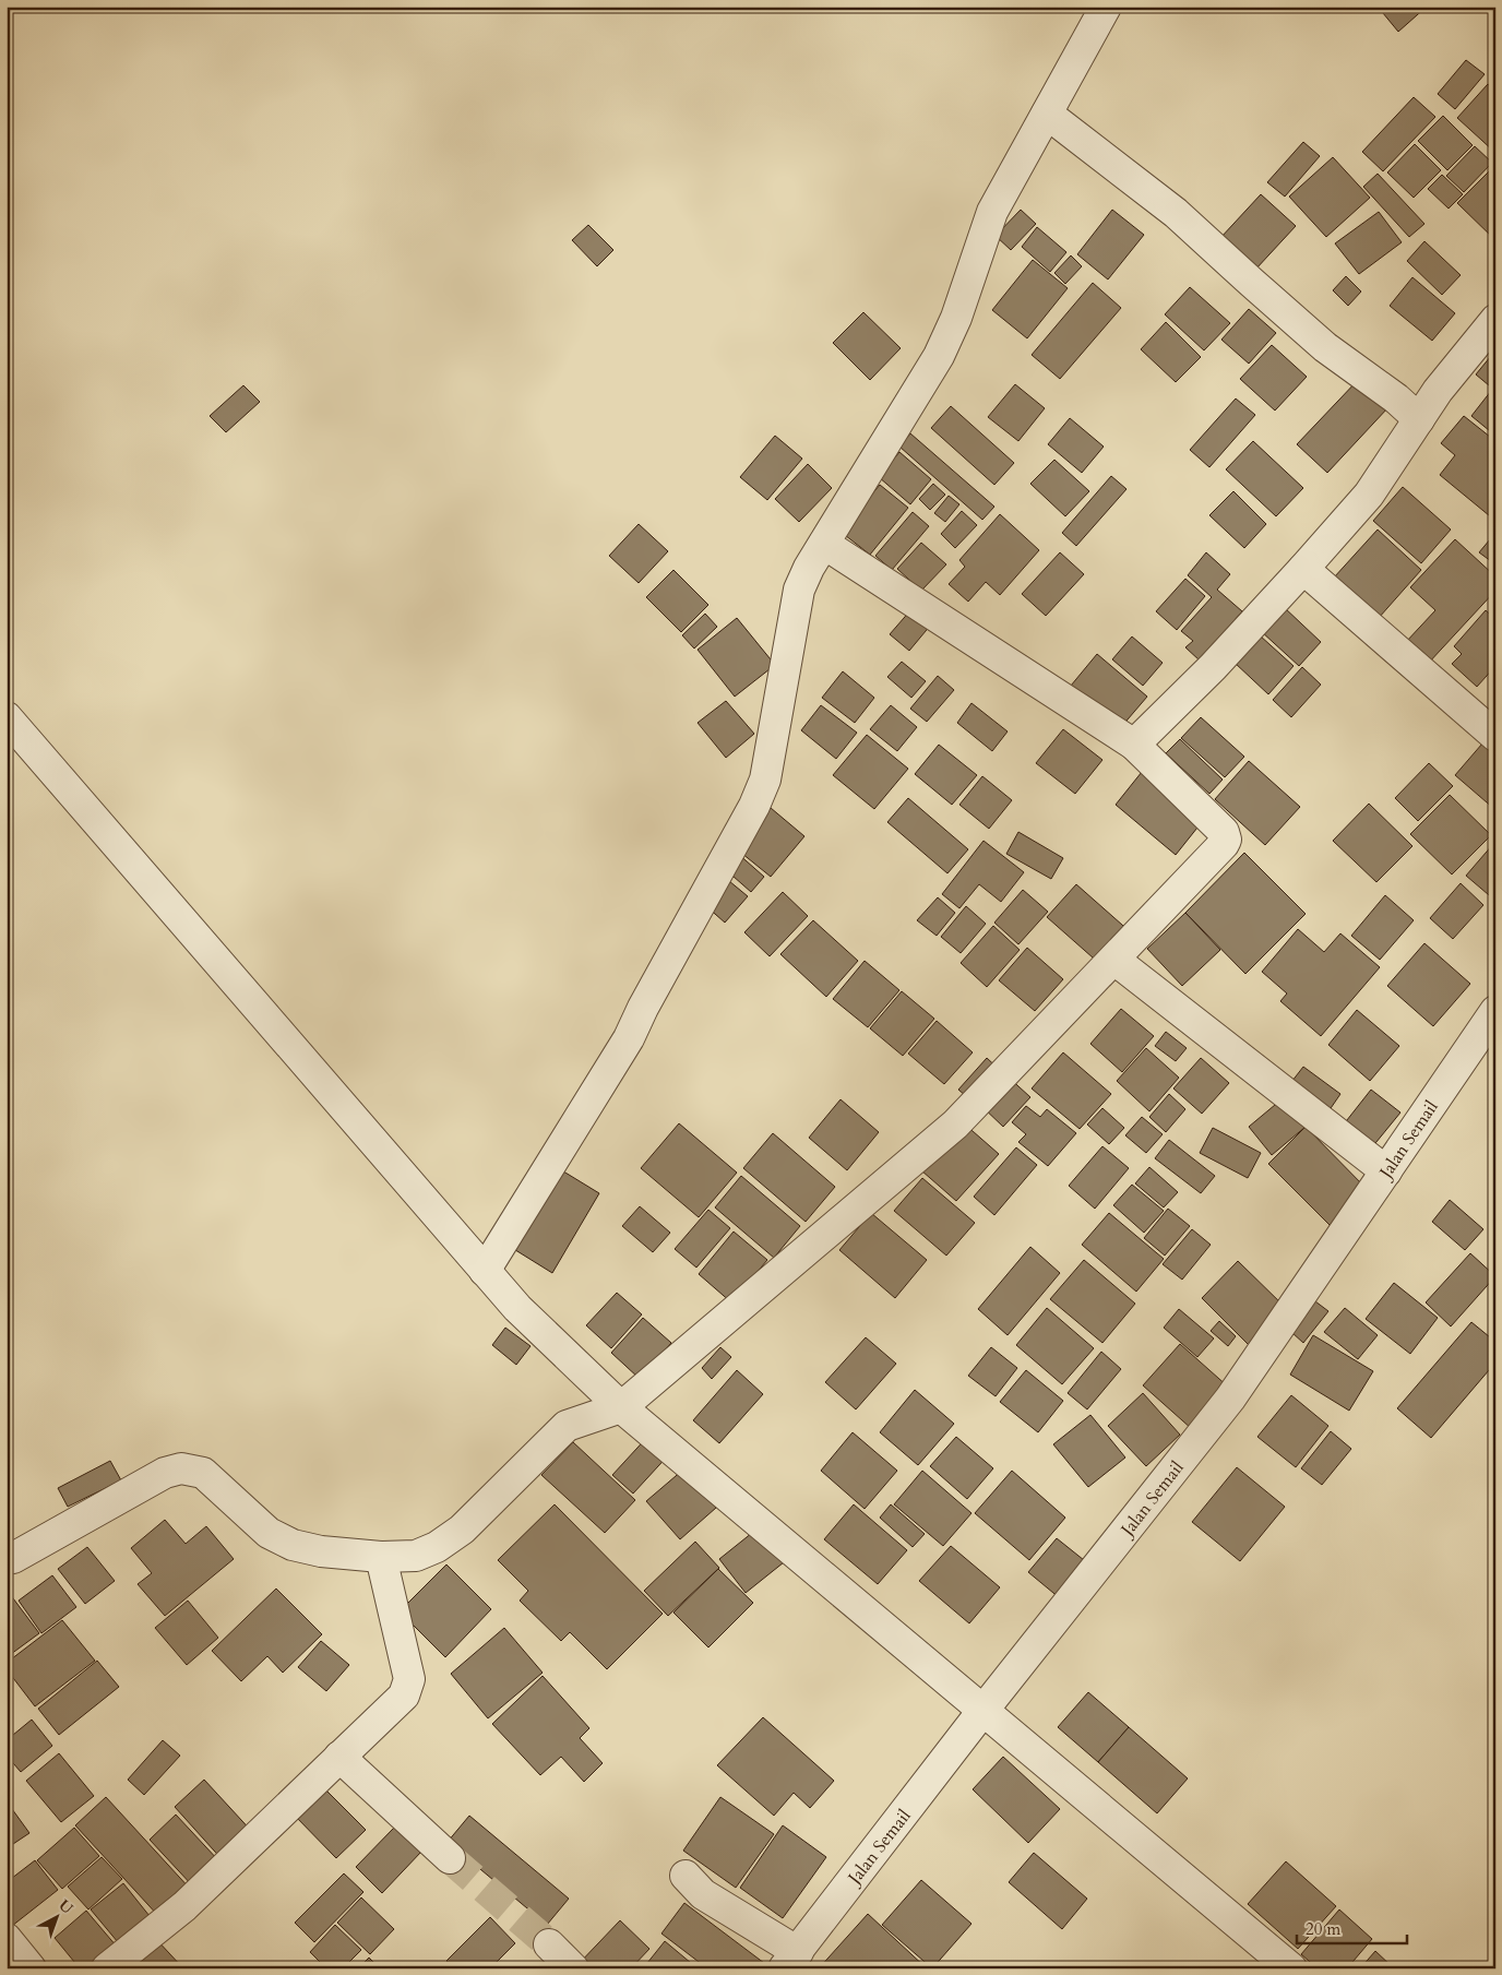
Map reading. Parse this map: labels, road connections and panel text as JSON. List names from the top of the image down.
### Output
{
  "streets": {
    "street": ["Jalan Semail"]
  },
  "scale_bar": "20 m",
  "north": "top right"
}
